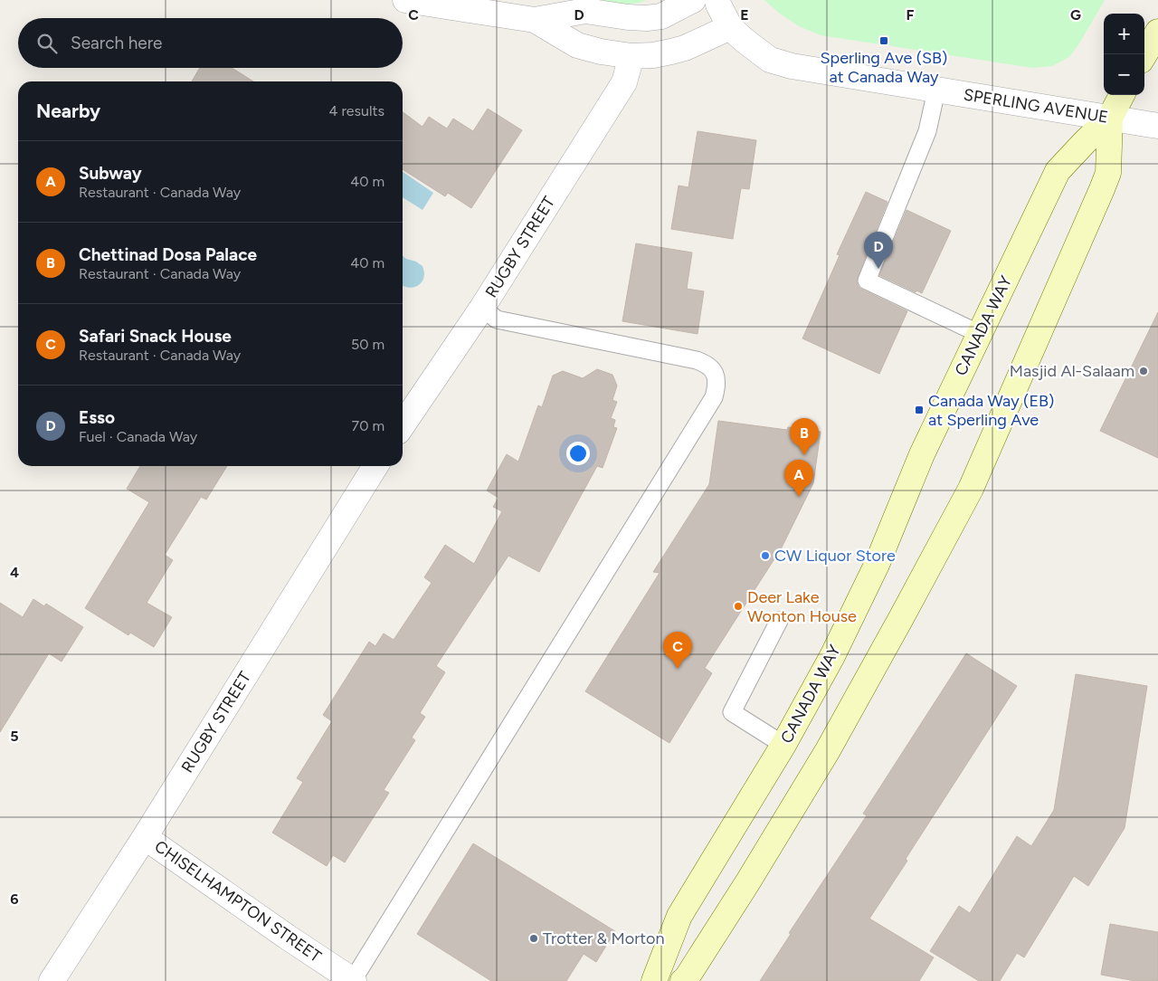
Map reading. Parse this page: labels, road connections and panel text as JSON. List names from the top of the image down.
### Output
{
  "streets": {
    "main road": ["CANADA WAY"],
    "street": ["SPERLING AVENUE", "RUGBY STREET", "CHISELHAMPTON STREET"]
  },
  "crossings": [
    ["SPERLING AVENUE", "CANADA WAY"],
    ["RUGBY STREET", "CHISELHAMPTON STREET"]
  ],
  "places": {
    "transit": ["Sperling Ave (SB) at Canada Way", "Canada Way (EB) at Sperling Ave"],
    "other": [
      "Masjid Al-Salaam",
      "CW Liquor Store",
      "Deer Lake Wonton House",
      "Trotter & Morton"
    ]
  },
  "page": {
    "map_buttons": ["+", "−"],
    "search": "Search here",
    "heading": ["Nearby", "4 results"],
    "list": [
      {
        "mark": "A",
        "name": "Subway",
        "note": "Restaurant · Canada Way",
        "value": "40 m"
      },
      {
        "mark": "B",
        "name": "Chettinad Dosa Palace",
        "note": "Restaurant · Canada Way",
        "value": "40 m"
      },
      {
        "mark": "C",
        "name": "Safari Snack House",
        "note": "Restaurant · Canada Way",
        "value": "50 m"
      },
      {
        "mark": "D",
        "name": "Esso",
        "note": "Fuel · Canada Way",
        "value": "70 m"
      }
    ],
    "pins": [
      "D",
      "B",
      "A",
      "C"
    ]
  },
  "grid": {
    "columns": [
      "C",
      "D",
      "E",
      "F",
      "G"
    ],
    "rows": ["4", "5", "6"]
  }
}
